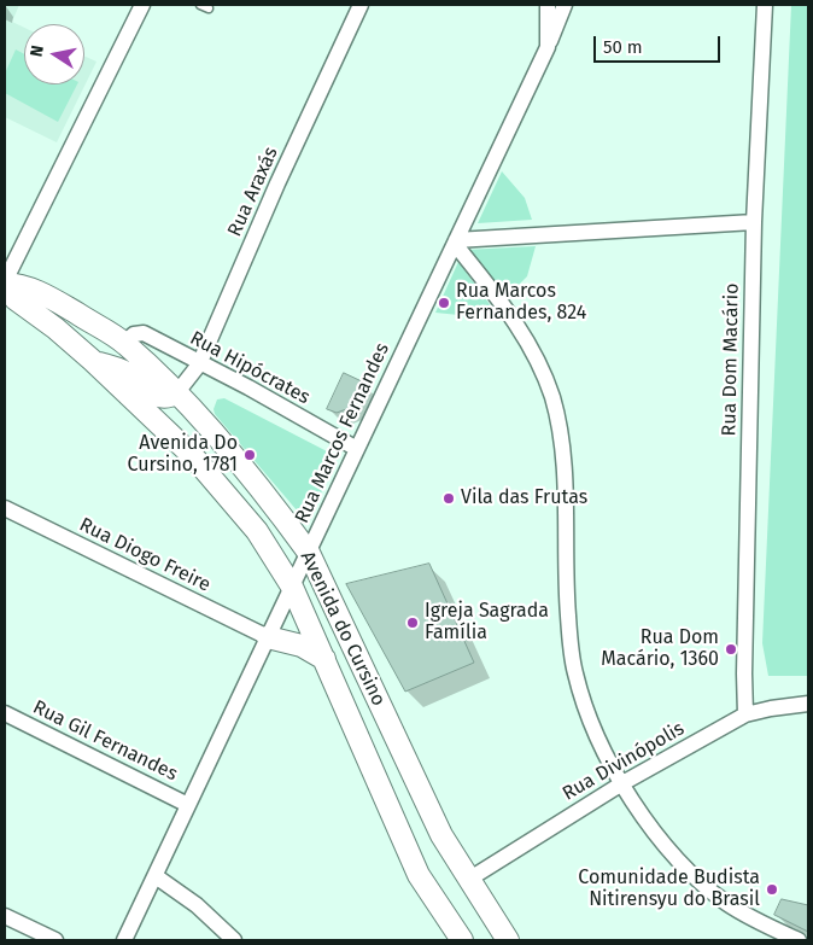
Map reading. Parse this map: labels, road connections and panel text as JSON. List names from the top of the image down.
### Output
{
  "streets": {
    "main road": ["Avenida do Cursino"],
    "street": [
      "Rua Araxás",
      "Rua Dom Macário",
      "Rua Hipócrates",
      "Rua Marcos Fernandes",
      "Rua Diogo Freire",
      "Rua Gil Fernandes",
      "Rua Divinópolis"
    ]
  },
  "crossings": [
    ["Rua Araxás", "Rua Hipócrates"],
    ["Rua Araxás", "Avenida do Cursino"],
    ["Rua Dom Macário", "Rua Divinópolis"],
    ["Rua Hipócrates", "Rua Marcos Fernandes"],
    ["Rua Hipócrates", "Avenida do Cursino"],
    ["Rua Marcos Fernandes", "Rua Diogo Freire"],
    ["Rua Marcos Fernandes", "Avenida do Cursino"],
    ["Rua Marcos Fernandes", "Rua Gil Fernandes"],
    ["Avenida do Cursino", "Rua Divinópolis"]
  ],
  "places": [
    "Rua Marcos Fernandes, 824",
    "Avenida Do Cursino, 1781",
    "Vila das Frutas",
    "Igreja Sagrada Família",
    "Rua Dom Macário, 1360",
    "Comunidade Budista Nitirensyu do Brasil"
  ],
  "scale_bar": "50 m",
  "north": "left"
}
